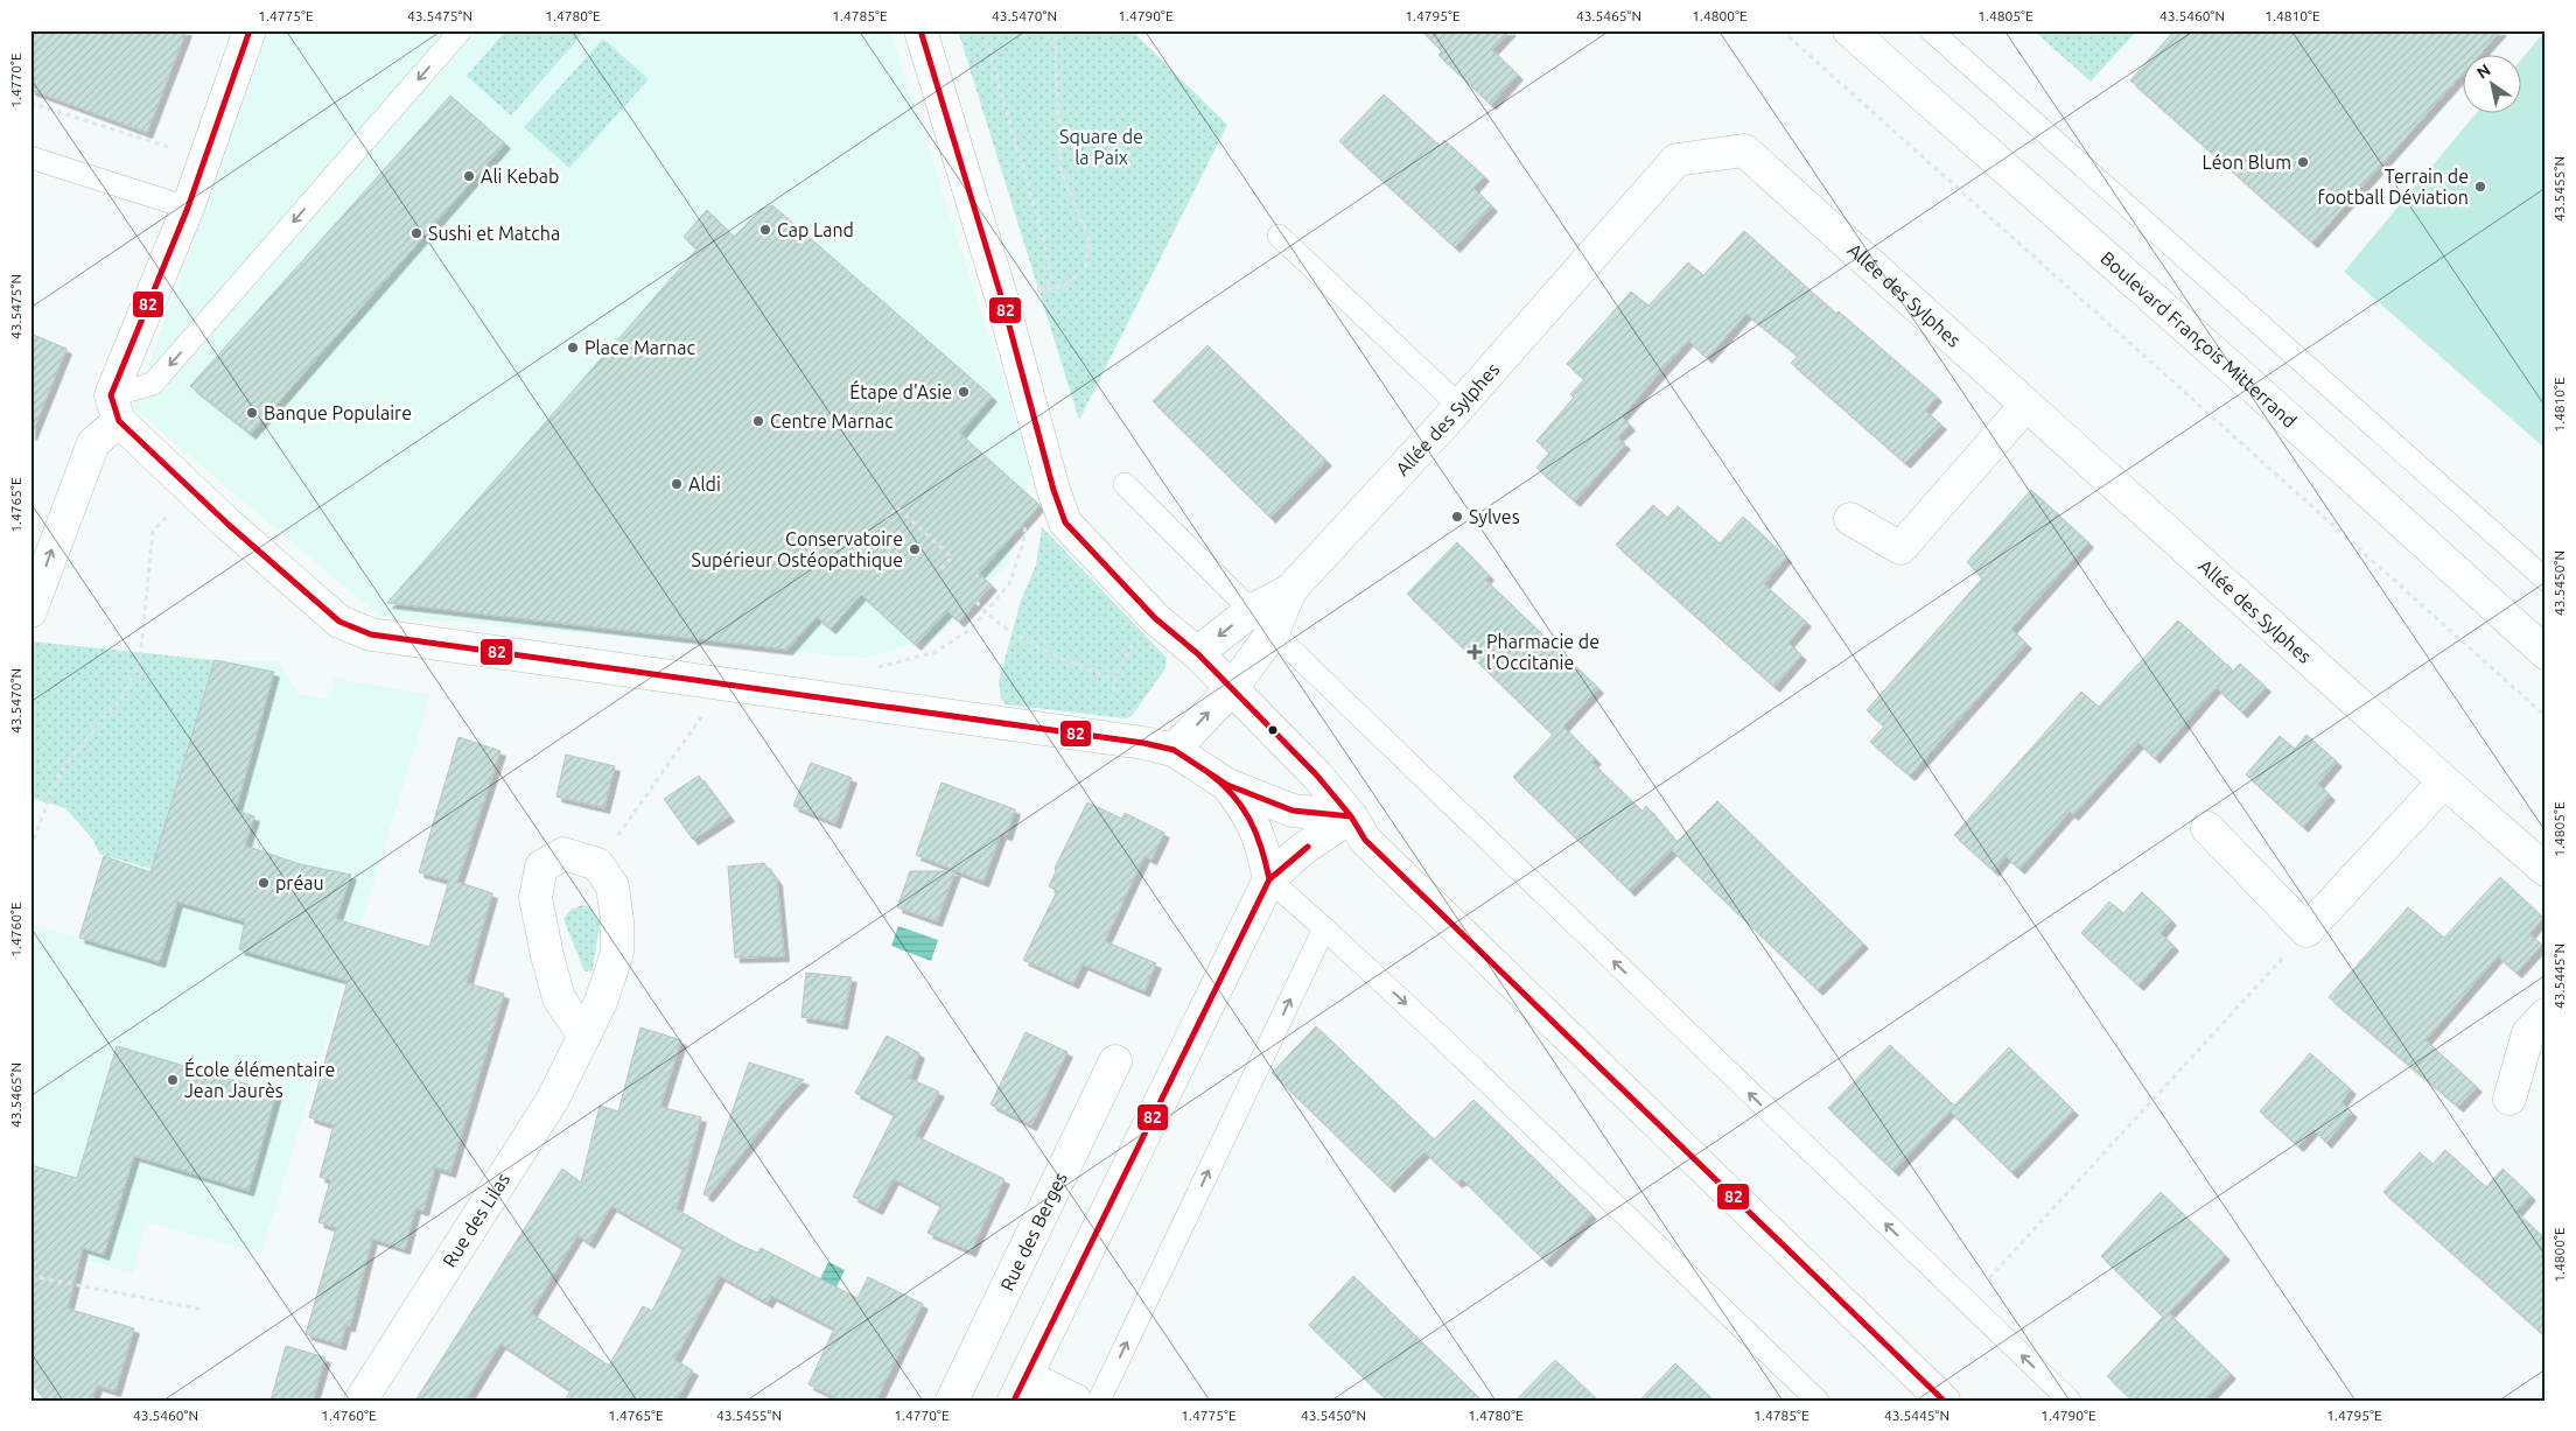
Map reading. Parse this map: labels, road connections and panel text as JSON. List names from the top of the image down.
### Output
{
  "streets": {
    "street": [
      "Allée des Sylphes",
      "Boulevard François Mitterrand",
      "Rue des Lilas",
      "Rue des Berges"
    ]
  },
  "parks": ["Square de la Paix"],
  "places": {
    "other": [
      "Léon Blum",
      "Ali Kebab",
      "Terrain de football Déviation",
      "Cap Land",
      "Sushi et Matcha",
      "Place Marnac",
      "Étape d'Asie",
      "Banque Populaire",
      "Centre Marnac",
      "Aldi",
      "Sylves",
      "Conservatoire Supérieur Ostéopathique",
      "préau",
      "École élémentaire Jean Jaurès"
    ],
    "health": ["Pharmacie de l'Occitanie"]
  },
  "lines": ["transit line 82"],
  "north": "top left",
  "coordinates": [
    "1.4775°E",
    "43.5475°N",
    "1.4780°E",
    "1.4785°E",
    "43.5470°N",
    "1.4790°E",
    "1.4795°E",
    "43.5465°N",
    "1.4800°E",
    "1.4805°E",
    "43.5460°N",
    "1.4810°E",
    "1.4770°E",
    "43.5455°N",
    "1.4765°E",
    "43.5450°N",
    "1.4760°E",
    "43.5445°N"
  ]
}
